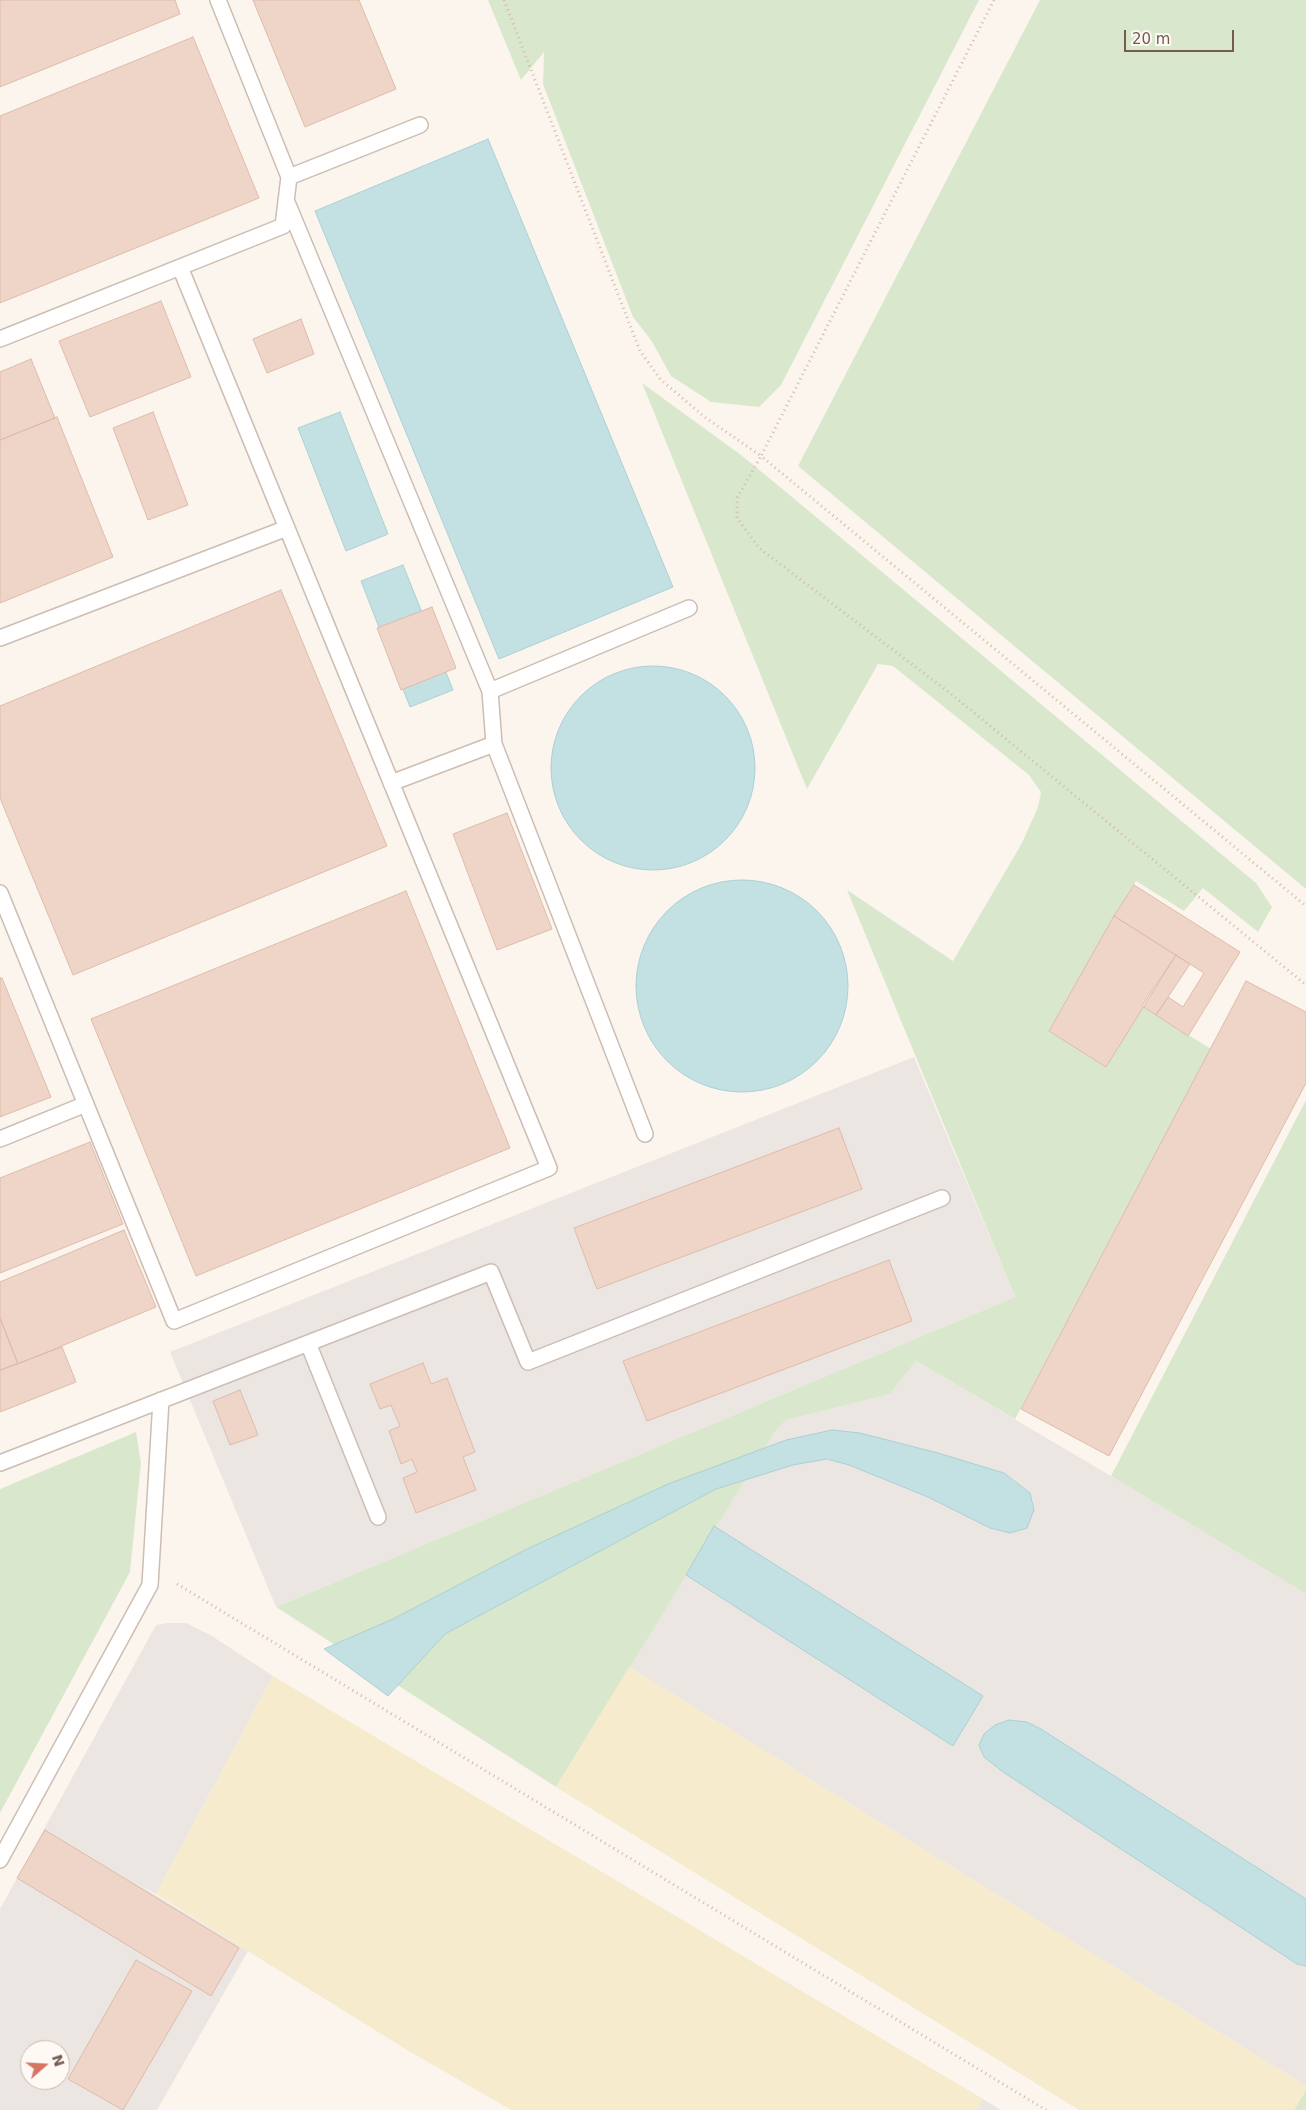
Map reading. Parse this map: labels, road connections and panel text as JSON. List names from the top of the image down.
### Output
{
  "scale_bar": "20 m",
  "north": "right"
}
